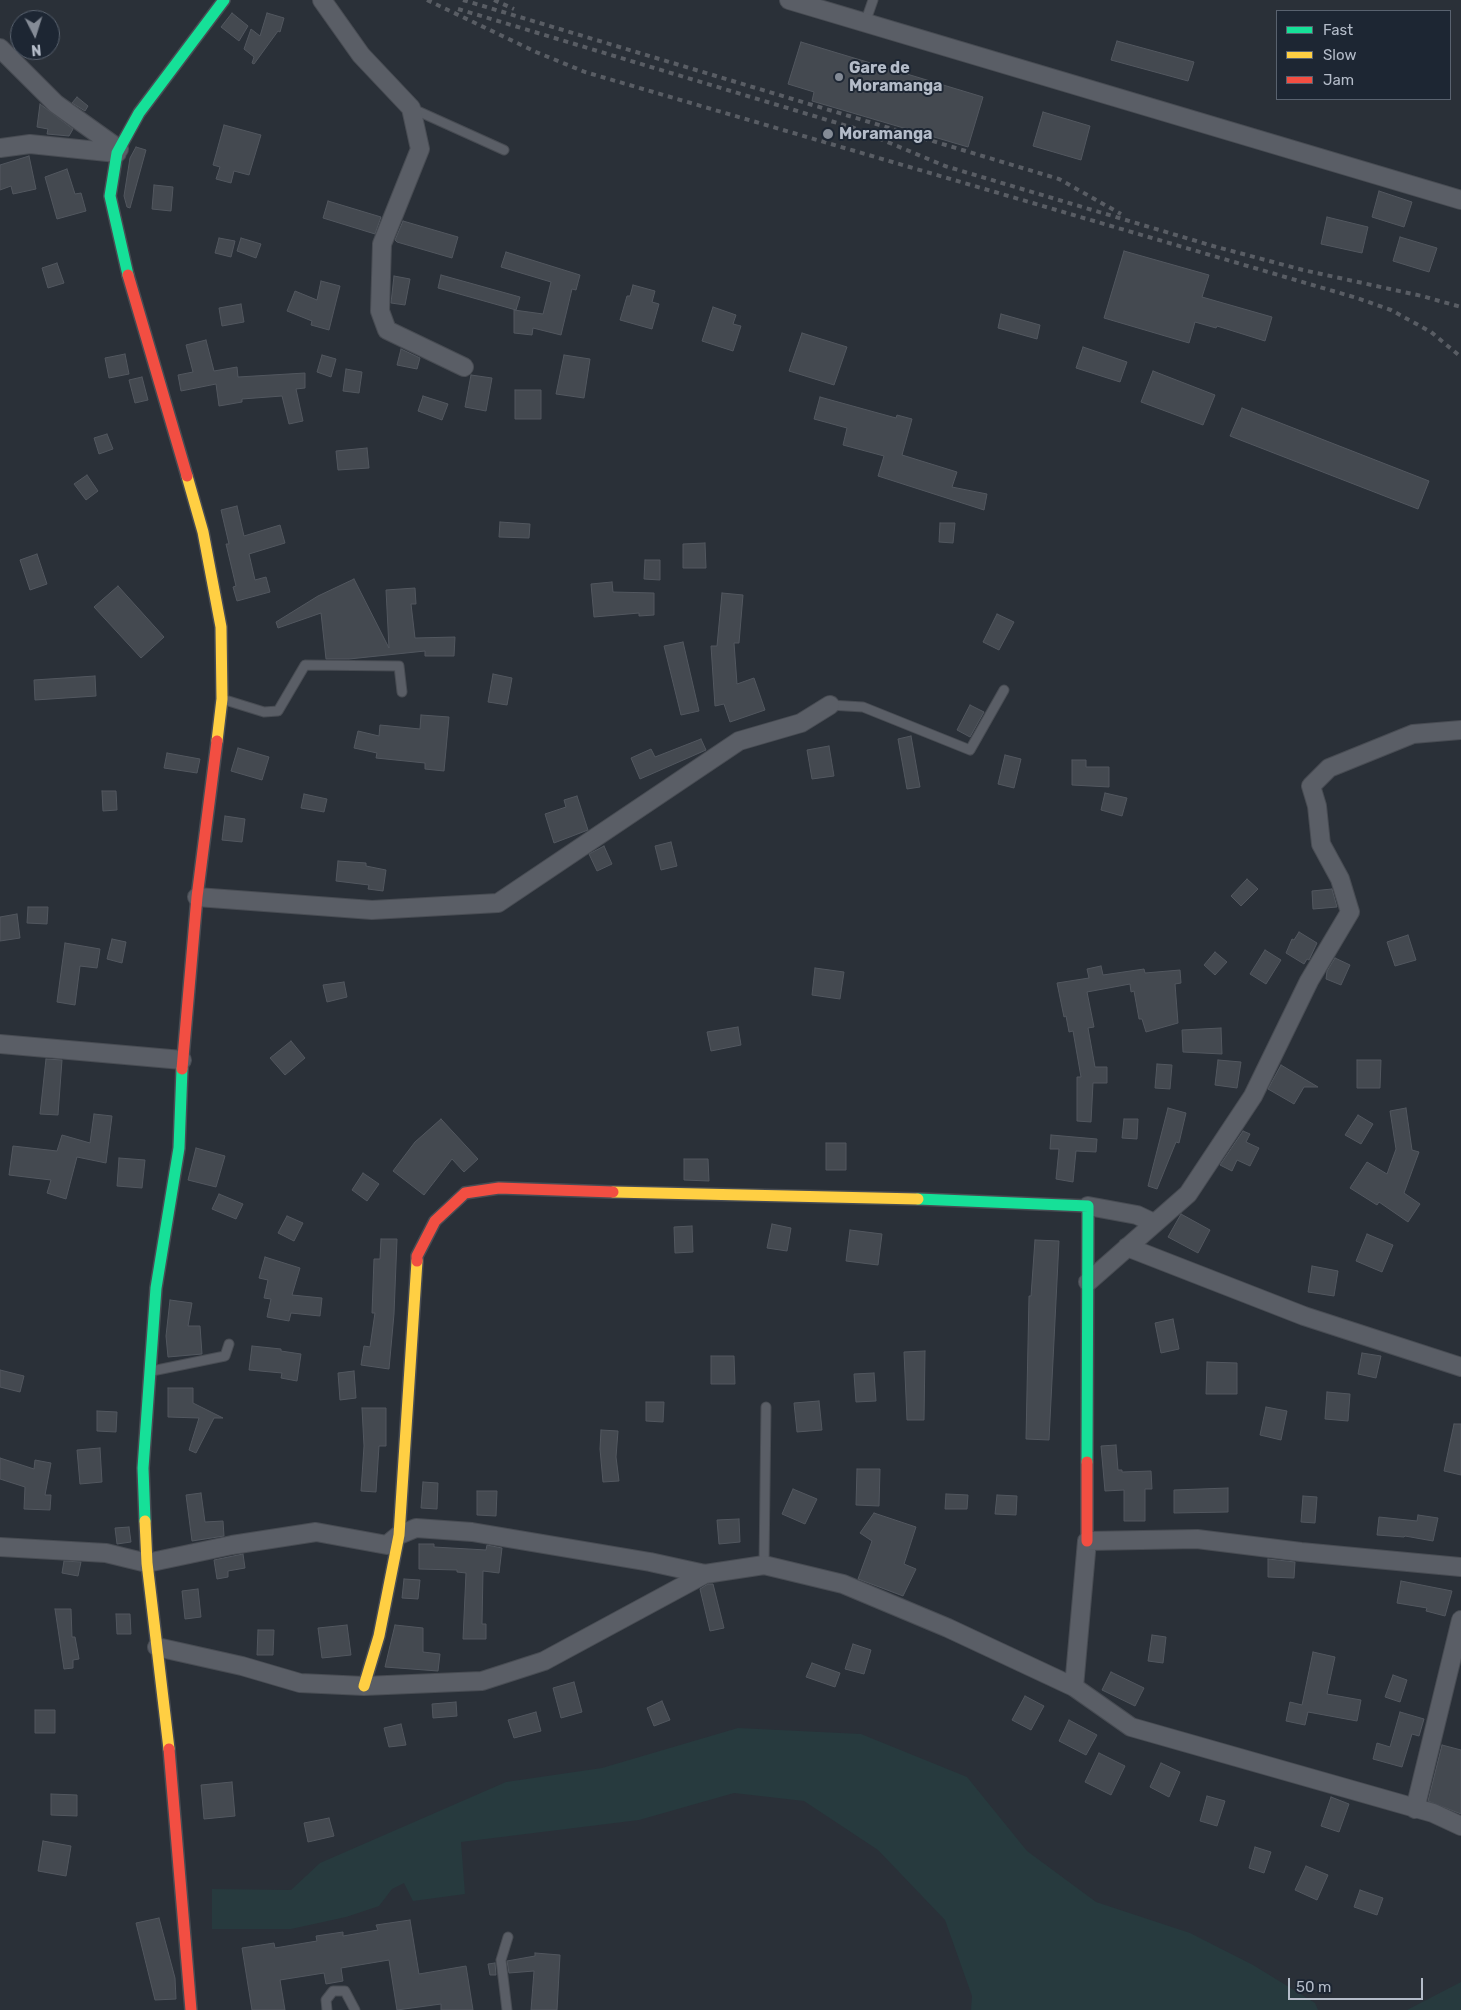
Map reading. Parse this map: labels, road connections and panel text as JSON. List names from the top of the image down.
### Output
{
  "places": ["Gare de Moramanga", "Moramanga"],
  "legend": ["Fast", "Slow", "Jam"],
  "scale_bar": "50 m",
  "north": "bottom"
}
